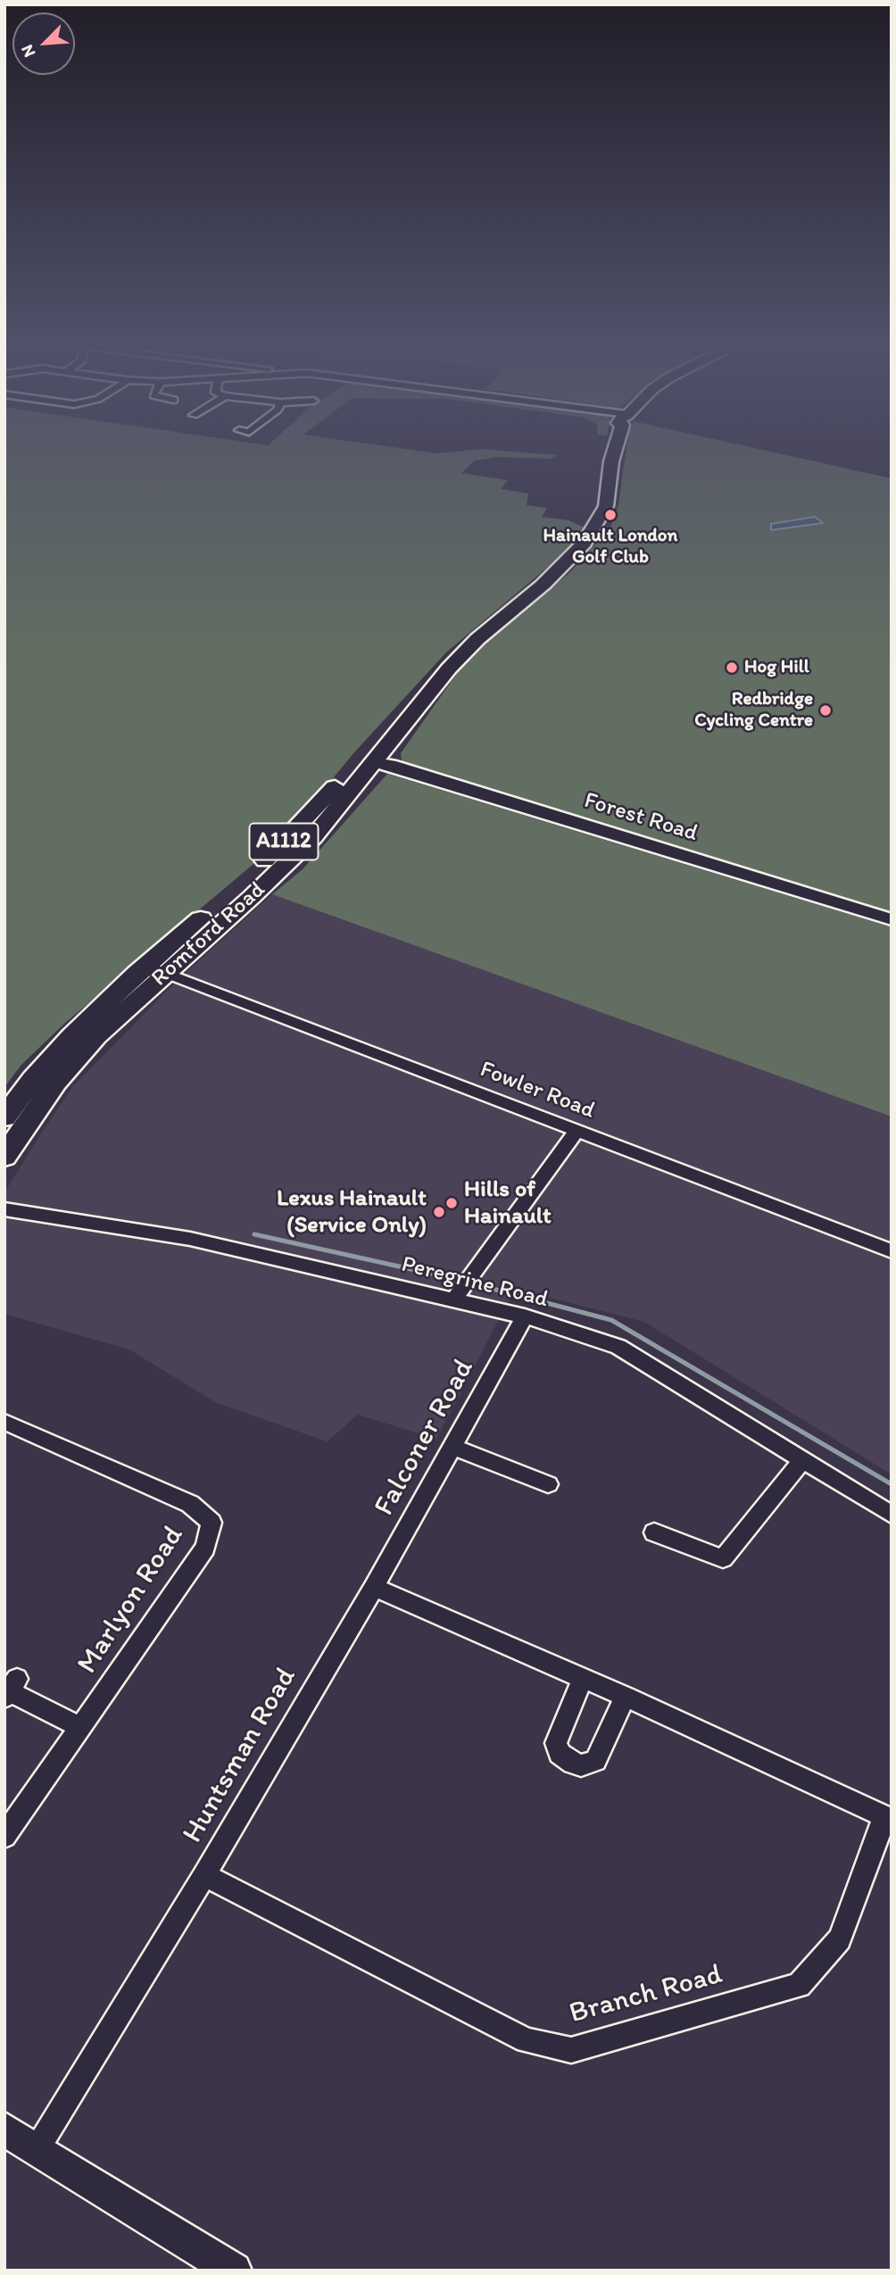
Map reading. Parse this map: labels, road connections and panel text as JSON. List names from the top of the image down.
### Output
{
  "streets": {
    "main road": ["A1112", "Romford Road"],
    "street": [
      "Forest Road",
      "Fowler Road",
      "Peregrine Road",
      "Falconer Road",
      "Marlyon Road",
      "Huntsman Road",
      "Branch Road"
    ]
  },
  "crossings": [
    ["Forest Road", "Romford Road"],
    ["Romford Road", "Fowler Road"],
    ["Peregrine Road", "Falconer Road"],
    ["Falconer Road", "Huntsman Road"],
    ["Huntsman Road", "Branch Road"]
  ],
  "places": [
    "Hainault London Golf Club",
    "Hog Hill",
    "Redbridge Cycling Centre",
    "Hills of Hainault",
    "Lexus Hainault (Service Only)"
  ],
  "north": "bottom left"
}
